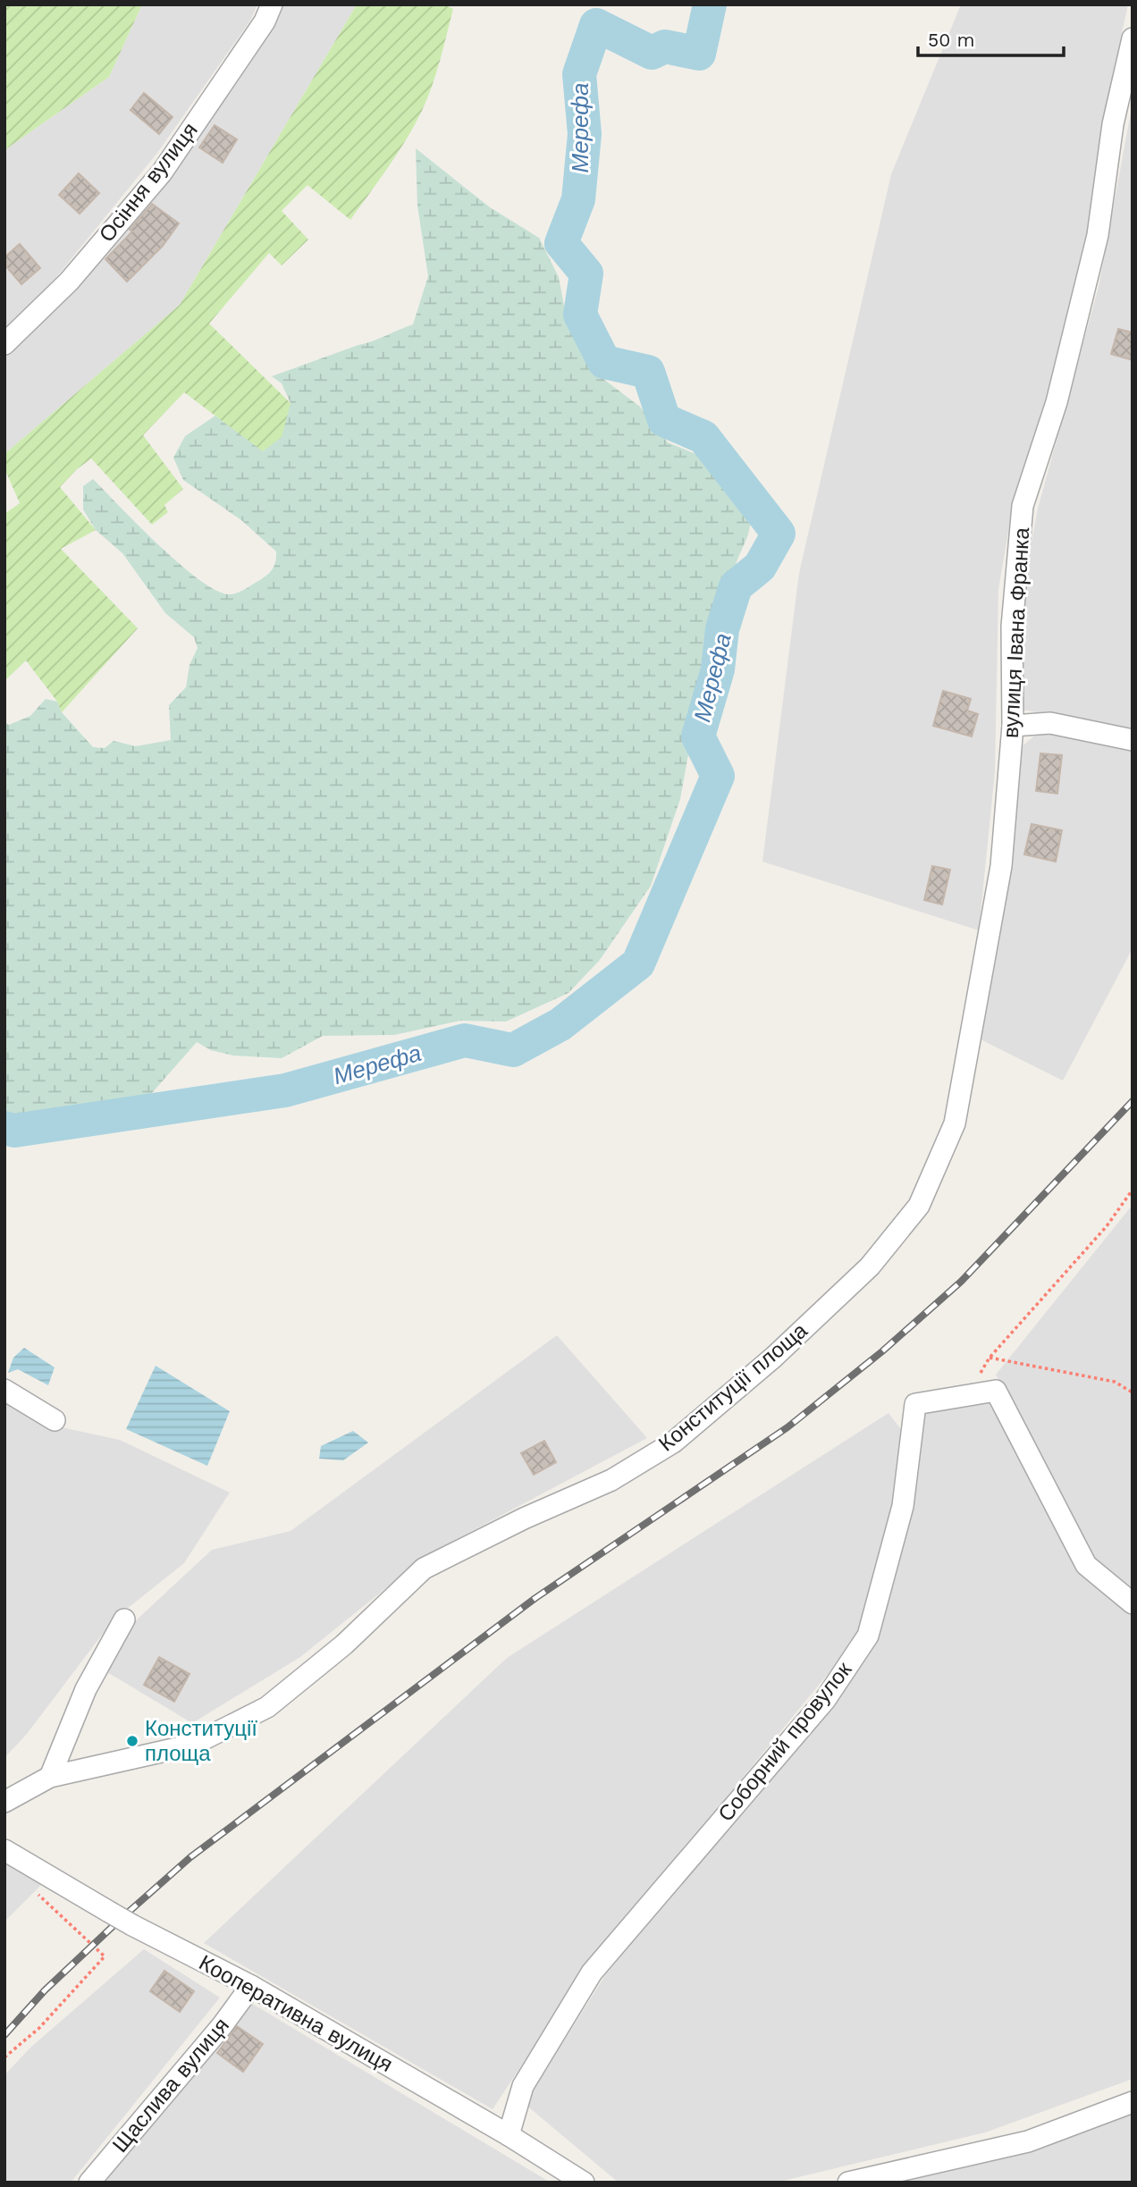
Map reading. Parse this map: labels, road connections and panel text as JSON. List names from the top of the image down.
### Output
{
  "streets": {
    "street": [
      "Осіння вулиця",
      "вулиця Івана Франка",
      "Конституції площа",
      "Соборний провулок",
      "Кооперативна вулиця",
      "Щаслива вулиця"
    ]
  },
  "crossings": [
    ["вулиця Івана Франка", "Конституції площа"],
    ["Соборний провулок", "Кооперативна вулиця"],
    ["Кооперативна вулиця", "Щаслива вулиця"]
  ],
  "water": ["Мерефа"],
  "places": ["Конституції площа"],
  "scale_bar": "50 m"
}
